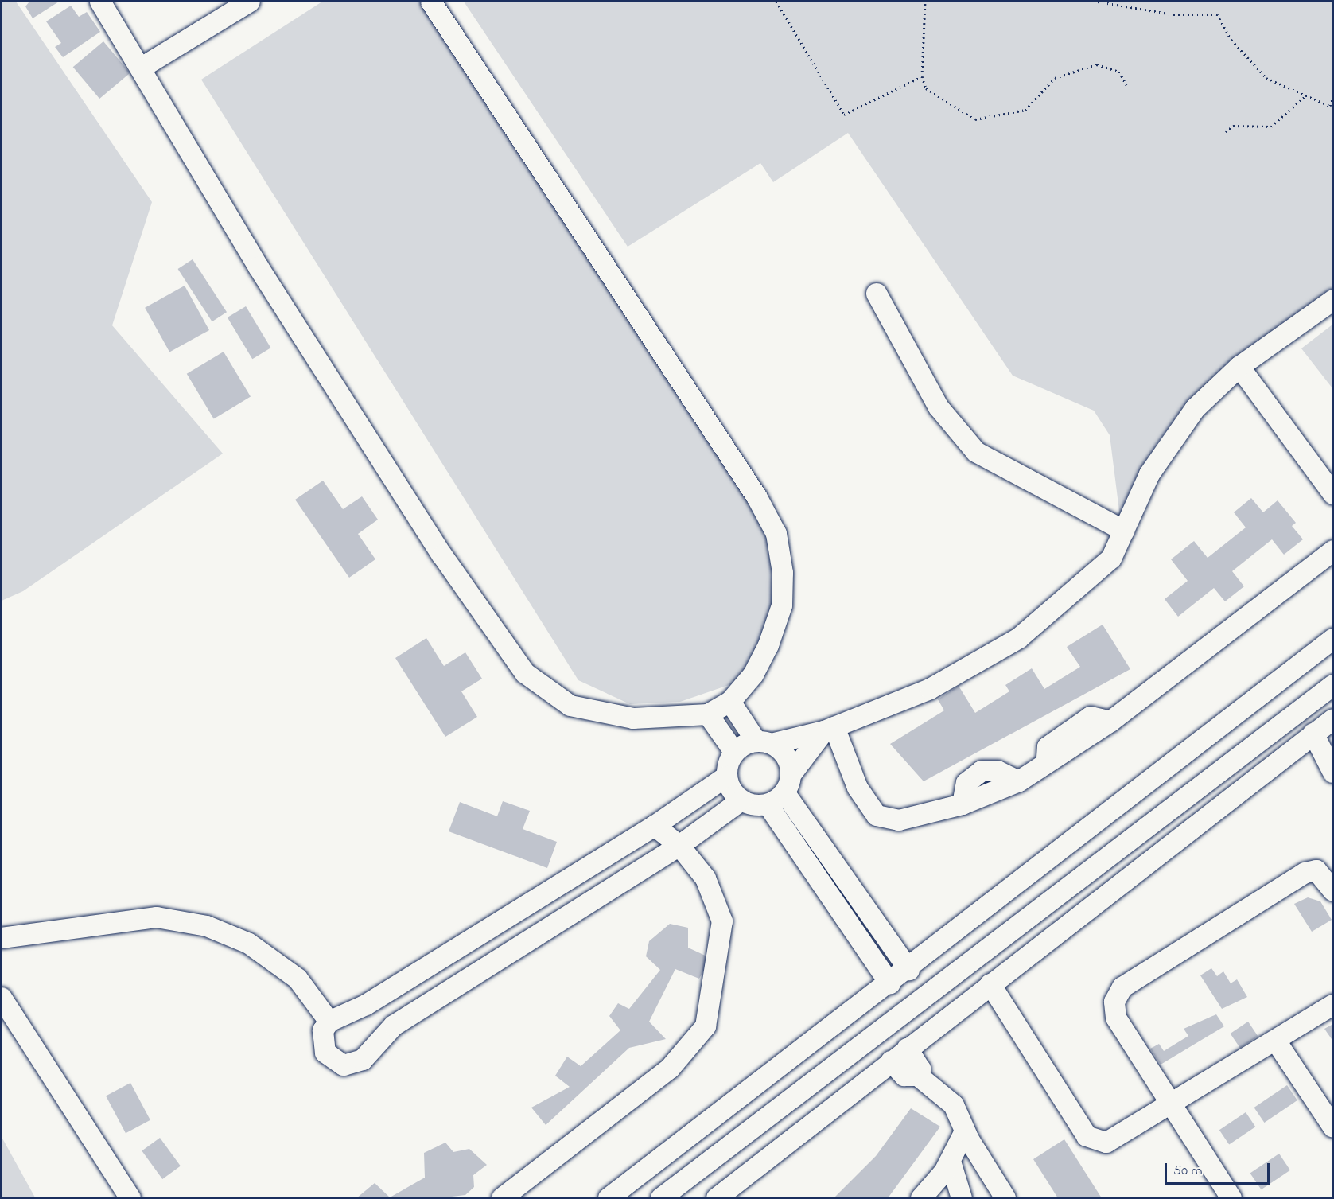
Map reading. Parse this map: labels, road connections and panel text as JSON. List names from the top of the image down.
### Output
{
  "scale_bar": "50 m"
}
